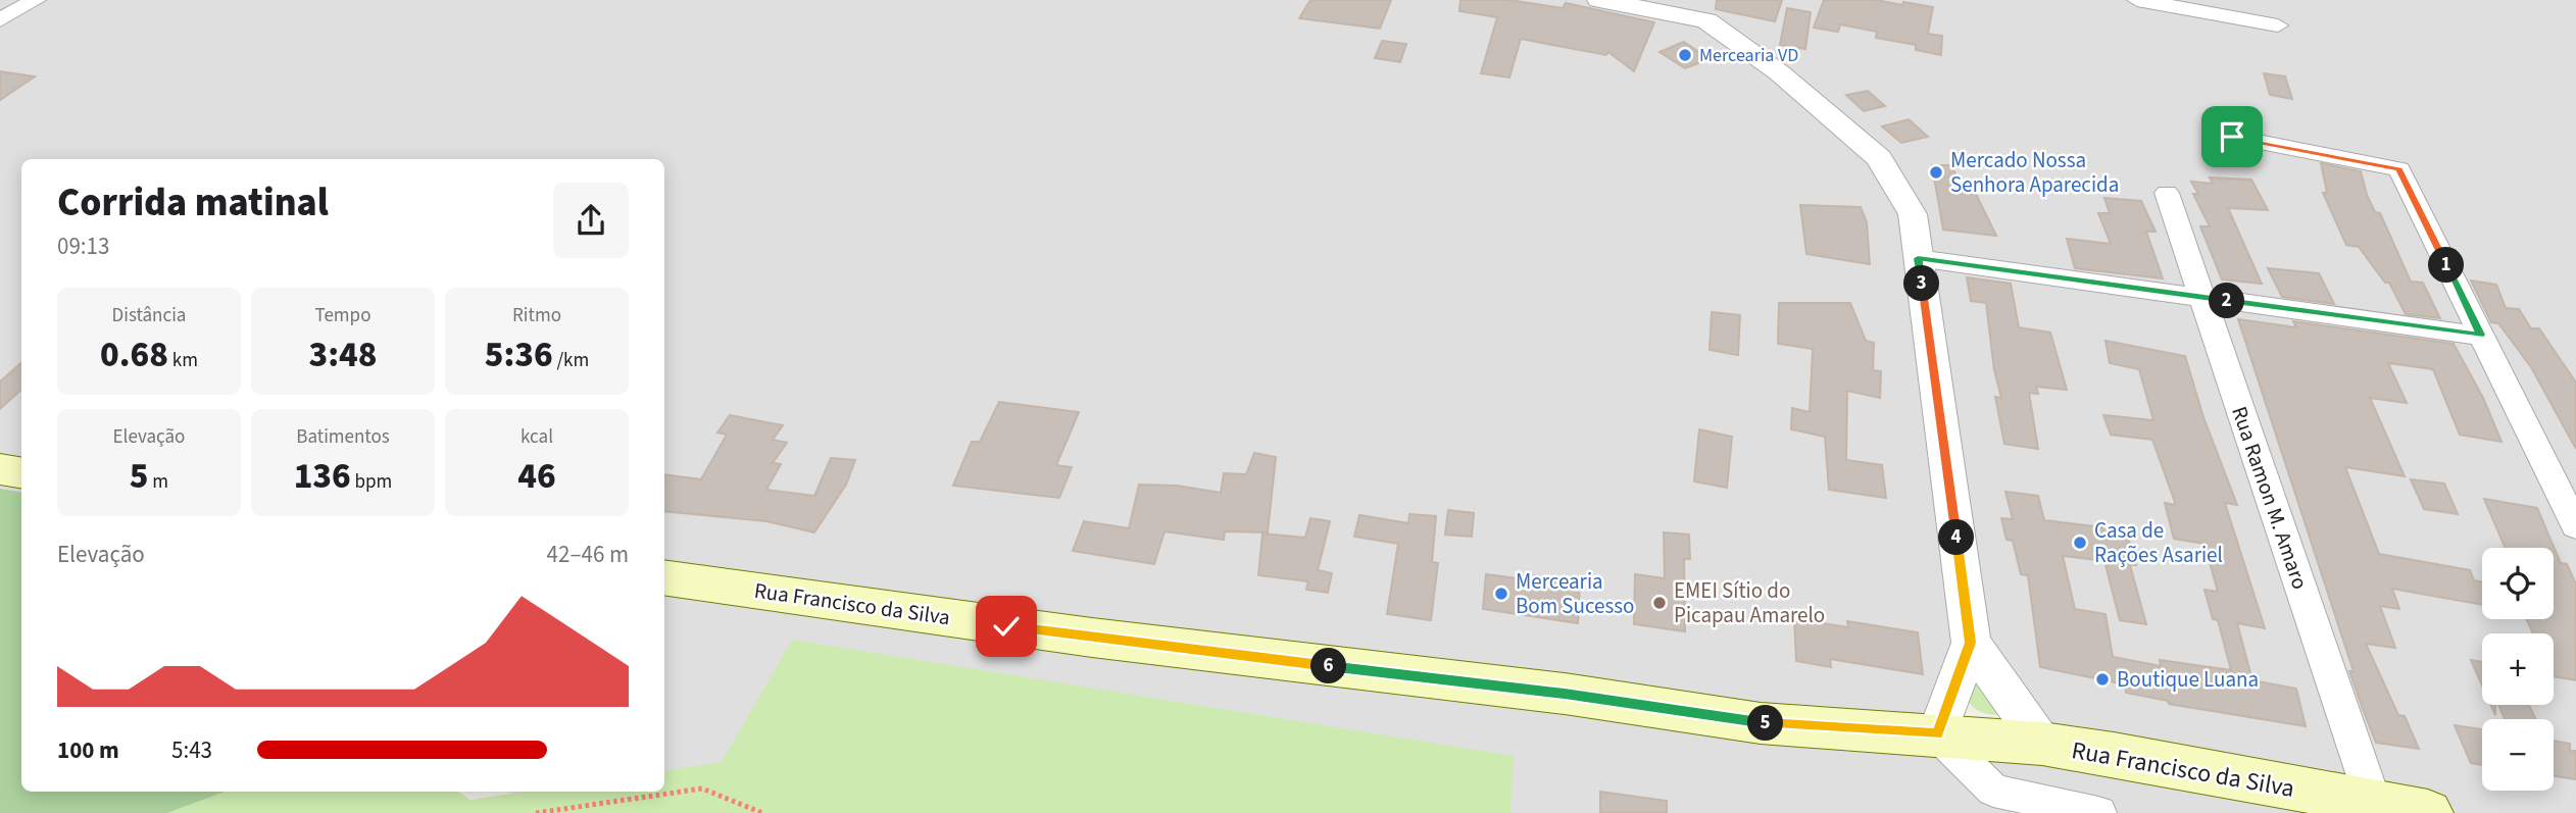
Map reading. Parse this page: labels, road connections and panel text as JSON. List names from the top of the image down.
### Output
{
  "streets": {
    "main road": ["Rua Francisco da Silva"],
    "street": ["Rua Ramon M. Amaro"]
  },
  "crossings": [
    ["Rua Ramon M. Amaro", "Rua Francisco da Silva"]
  ],
  "places": [
    "Mercearia VD",
    "Mercado Nossa Senhora Aparecida",
    "Casa de Rações Asariel",
    "Mercearia Bom Sucesso",
    "EMEI Sítio do Picapau Amarelo",
    "Boutique Luana"
  ],
  "page": {
    "heading": ["Corrida matinal", "09:13"],
    "pins": [
      "1",
      "3",
      "2",
      "4",
      "6",
      "5"
    ],
    "stats": [
      ["Distância", "0.68 km"],
      ["Tempo", "3:48"],
      ["Ritmo", "5:36 /km"],
      ["Elevação", "5 m"],
      ["Batimentos", "136 bpm"],
      ["kcal", "46"]
    ],
    "chart": ["Elevação", "42–46 m"],
    "map_buttons": ["+", "−"],
    "list": [
      {
        "name": "100 m",
        "note": "5:43"
      }
    ]
  }
}
